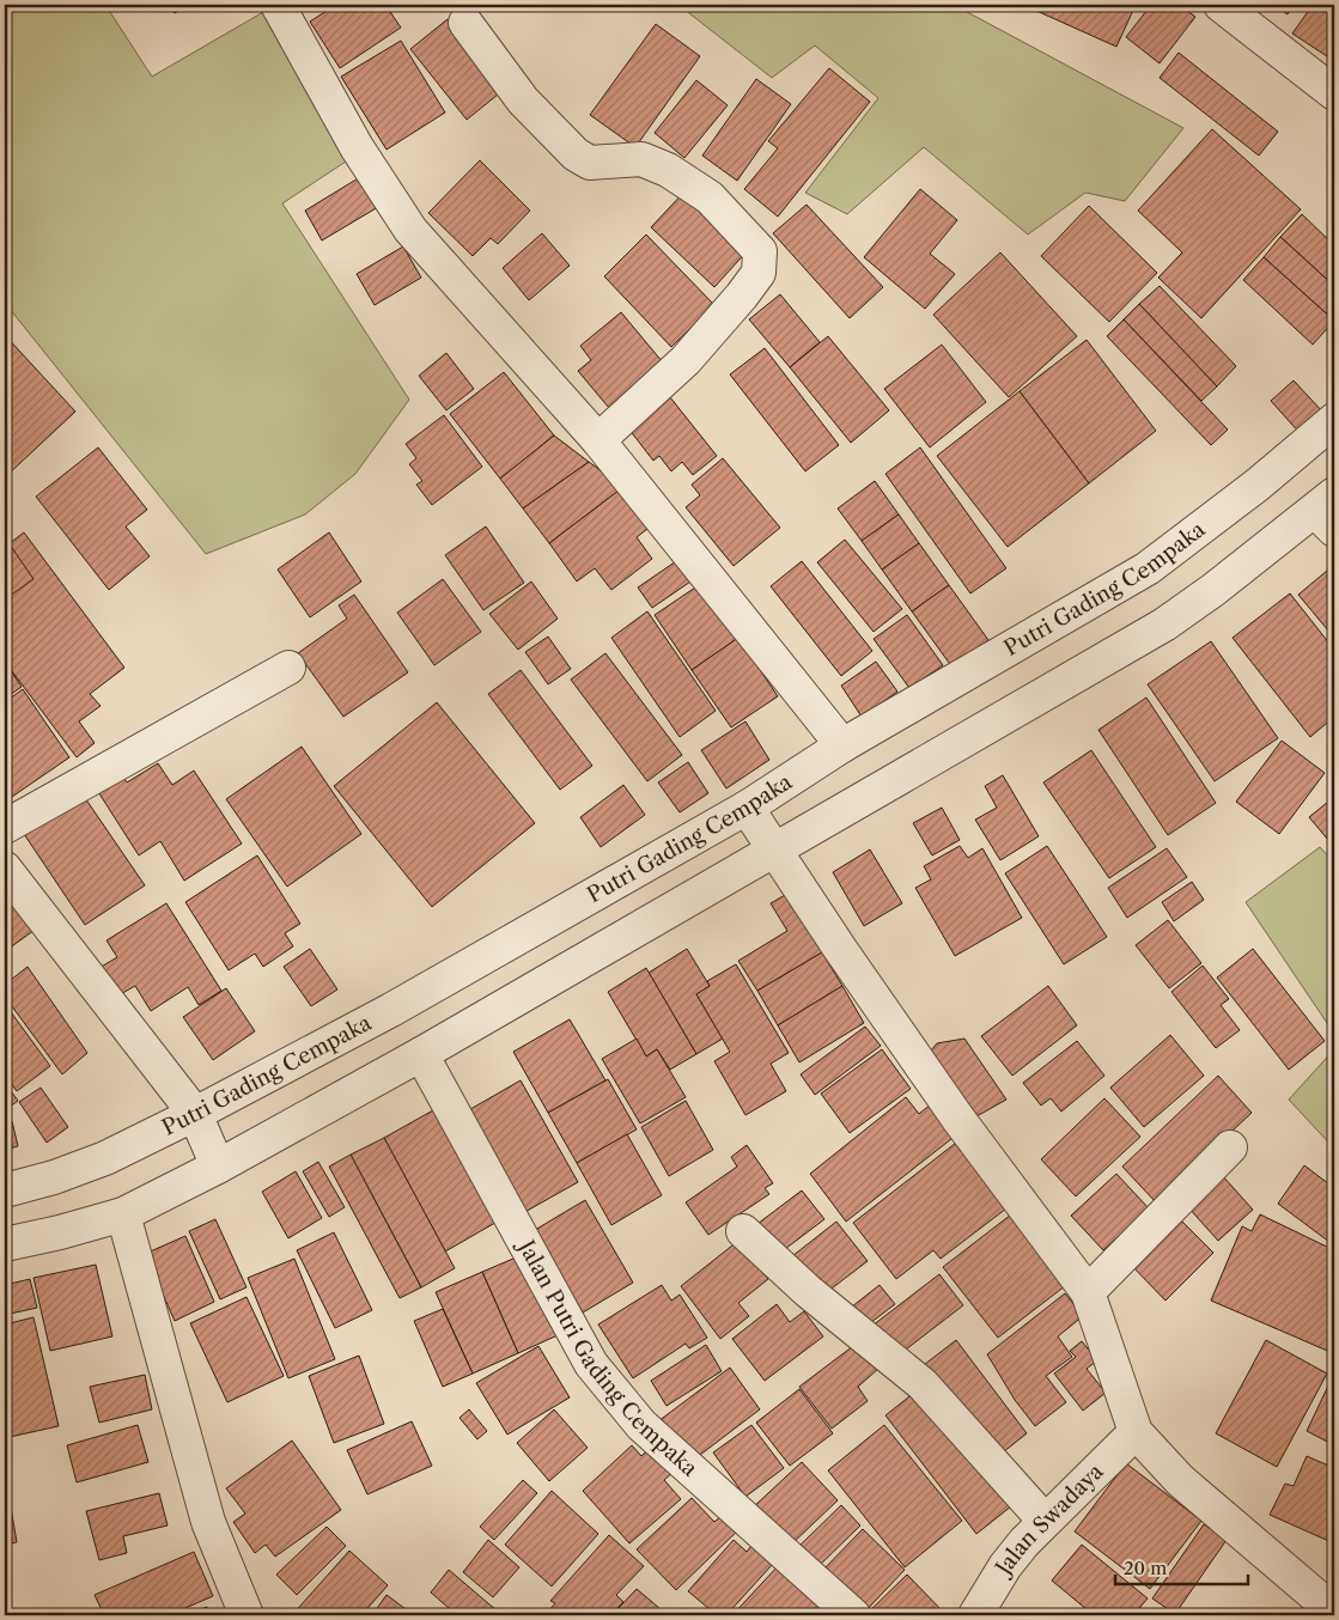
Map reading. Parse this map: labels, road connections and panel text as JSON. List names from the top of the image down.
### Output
{
  "streets": {
    "street": ["Putri Gading Cempaka", "Jalan Putri Gading Cempaka", "Jalan Swadaya"]
  },
  "scale_bar": "20 m"
}
